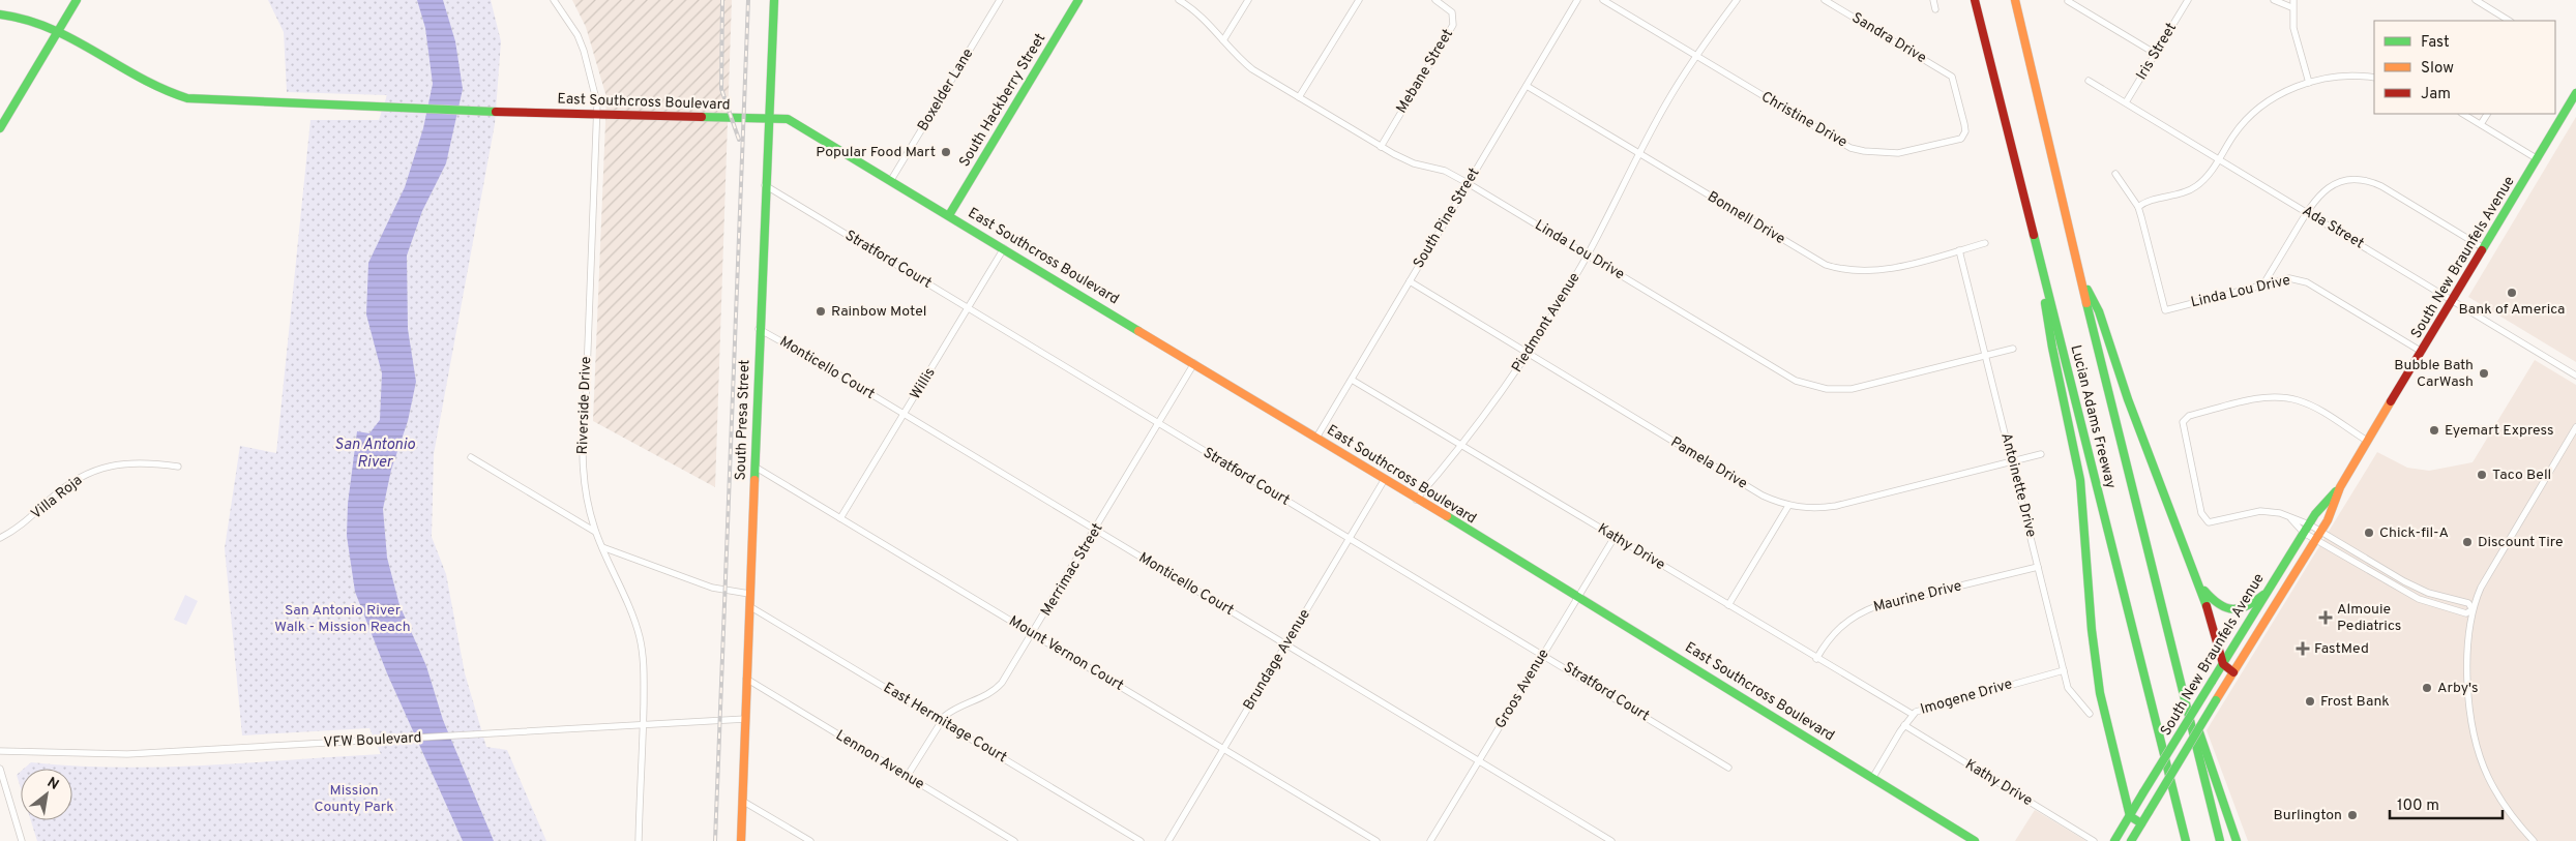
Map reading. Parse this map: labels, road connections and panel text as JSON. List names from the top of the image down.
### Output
{
  "streets": {
    "main road": [
      "South Hackberry Street",
      "East Southcross Boulevard",
      "South New Braunfels Avenue",
      "Lucian Adams Freeway",
      "South Presa Street"
    ],
    "street": [
      "Sandra Drive",
      "Iris Street",
      "Mebane Street",
      "Boxelder Lane",
      "Christine Drive",
      "South Pine Street",
      "Bonnell Drive",
      "Ada Street",
      "Linda Lou Drive",
      "Stratford Court",
      "Piedmont Avenue",
      "Monticello Court",
      "Willis",
      "Riverside Drive",
      "Pamela Drive",
      "Antoinette Drive",
      "Villa Roja",
      "Kathy Drive",
      "Merrimac Street",
      "Maurine Drive",
      "Mount Vernon Court",
      "Brundage Avenue",
      "Groos Avenue",
      "Imogene Drive",
      "East Hermitage Court",
      "VFW Boulevard",
      "Lennon Avenue"
    ]
  },
  "crossings": [
    ["Sandra Drive", "Christine Drive"],
    ["Iris Street", "Ada Street"],
    ["Mebane Street", "Linda Lou Drive"],
    ["Boxelder Lane", "East Southcross Boulevard"],
    ["South Hackberry Street", "East Southcross Boulevard"],
    ["East Southcross Boulevard", "South Pine Street"],
    ["East Southcross Boulevard", "Piedmont Avenue"],
    ["East Southcross Boulevard", "Willis"],
    ["East Southcross Boulevard", "Riverside Drive"],
    ["East Southcross Boulevard", "South Presa Street"],
    ["East Southcross Boulevard", "Merrimac Street"],
    ["East Southcross Boulevard", "Brundage Avenue"],
    ["East Southcross Boulevard", "Groos Avenue"],
    ["East Southcross Boulevard", "Imogene Drive"],
    ["Christine Drive", "Piedmont Avenue"],
    ["South Pine Street", "Bonnell Drive"],
    ["South Pine Street", "Linda Lou Drive"],
    ["South Pine Street", "Pamela Drive"],
    ["South Pine Street", "Kathy Drive"],
    ["Bonnell Drive", "Piedmont Avenue"],
    ["Bonnell Drive", "Antoinette Drive"],
    ["Ada Street", "South New Braunfels Avenue"],
    ["Linda Lou Drive", "South New Braunfels Avenue"],
    ["Linda Lou Drive", "Piedmont Avenue"],
    ["Linda Lou Drive", "Antoinette Drive"],
    ["Stratford Court", "Willis"],
    ["Stratford Court", "South Presa Street"],
    ["Stratford Court", "Merrimac Street"],
    ["Stratford Court", "Brundage Avenue"],
    ["Stratford Court", "Groos Avenue"],
    ["Piedmont Avenue", "Pamela Drive"],
    ["Piedmont Avenue", "Kathy Drive"],
    ["Monticello Court", "Willis"],
    ["Monticello Court", "South Presa Street"],
    ["Monticello Court", "Merrimac Street"],
    ["Monticello Court", "Brundage Avenue"],
    ["Monticello Court", "Groos Avenue"],
    ["Willis", "Mount Vernon Court"],
    ["Riverside Drive", "VFW Boulevard"],
    ["South Presa Street", "Mount Vernon Court"],
    ["South Presa Street", "East Hermitage Court"],
    ["South Presa Street", "VFW Boulevard"],
    ["South Presa Street", "Lennon Avenue"],
    ["Pamela Drive", "Antoinette Drive"],
    ["Antoinette Drive", "Maurine Drive"],
    ["Antoinette Drive", "Imogene Drive"],
    ["Kathy Drive", "Maurine Drive"],
    ["Kathy Drive", "Groos Avenue"],
    ["Kathy Drive", "Imogene Drive"],
    ["Merrimac Street", "Mount Vernon Court"],
    ["Merrimac Street", "East Hermitage Court"],
    ["Merrimac Street", "Lennon Avenue"],
    ["Mount Vernon Court", "Brundage Avenue"]
  ],
  "water": ["San Antonio River"],
  "parks": ["San Antonio River Walk - Mission Reach", "Mission County Park"],
  "places": {
    "other": [
      "Popular Food Mart",
      "Bank of America",
      "Rainbow Motel",
      "Bubble Bath CarWash",
      "Eyemart Express",
      "Taco Bell",
      "Chick-fil-A",
      "Discount Tire",
      "Arby's",
      "Frost Bank",
      "Burlington"
    ],
    "health": ["Almouie Pediatrics", "FastMed"]
  },
  "legend": ["Fast", "Slow", "Jam"],
  "scale_bar": "100 m",
  "north": "top right"
}
